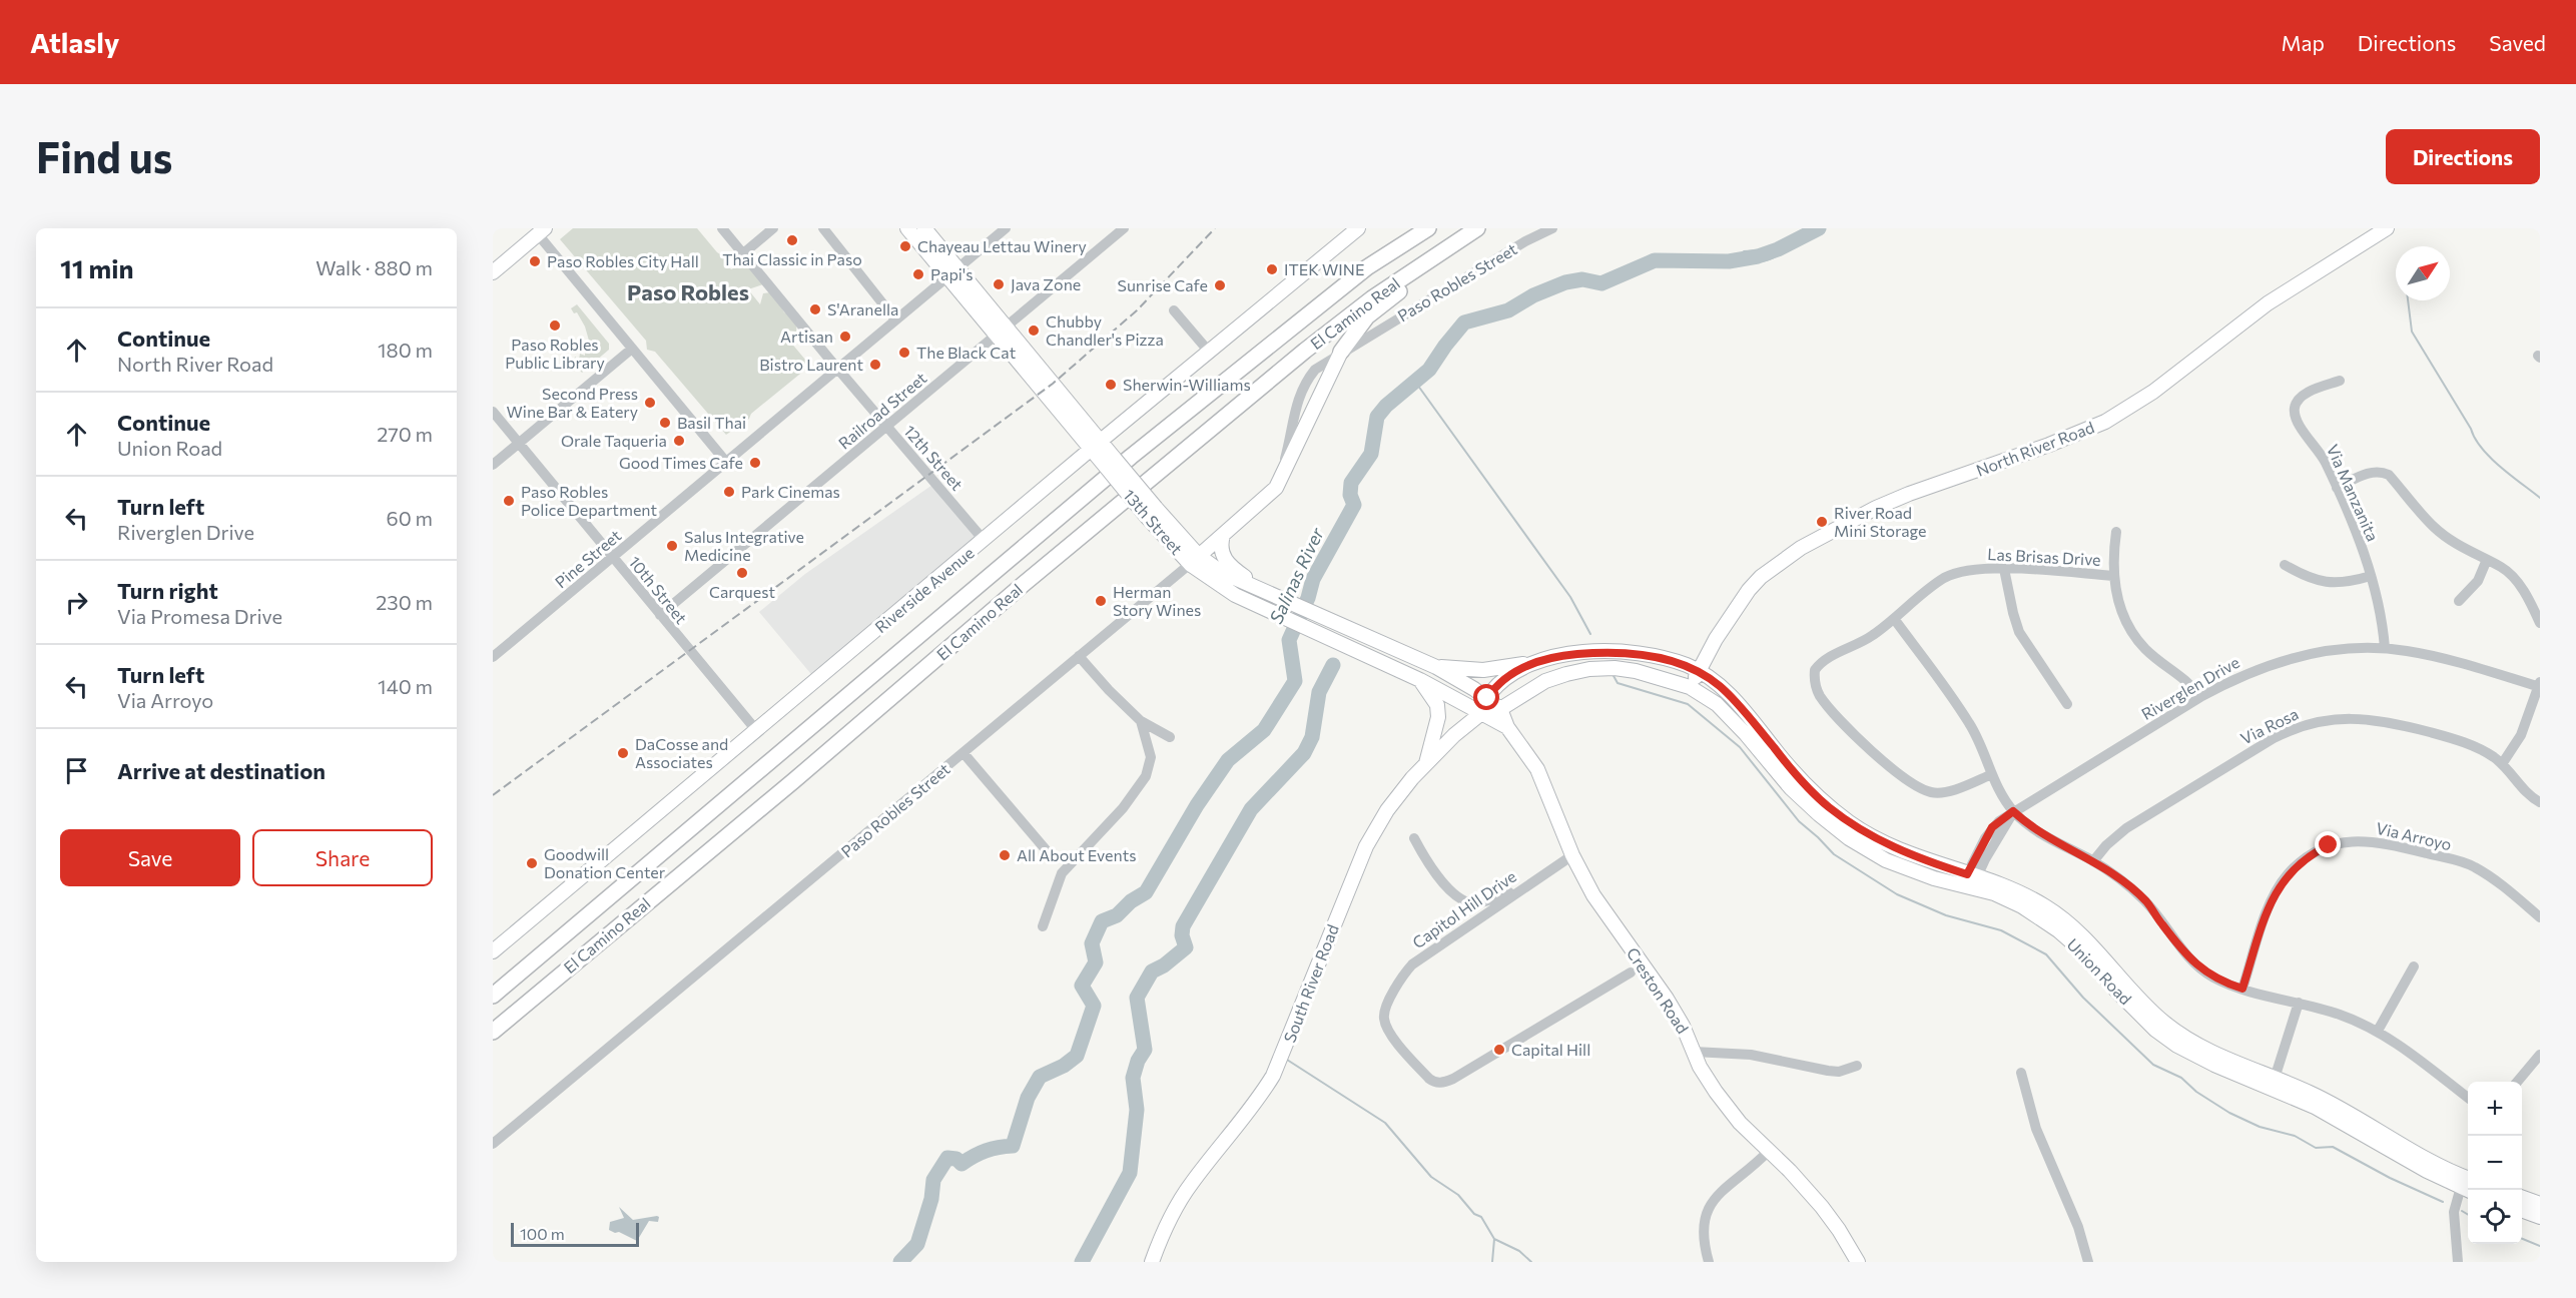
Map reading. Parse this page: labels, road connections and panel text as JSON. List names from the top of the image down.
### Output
{
  "streets": {
    "highway": ["El Camino Real"],
    "main road": [
      "Paso Robles Street",
      "North River Road",
      "13th Street",
      "Riverside Avenue",
      "Union Road",
      "South River Road",
      "Creston Road"
    ],
    "street": [
      "Railroad Street",
      "12th Street",
      "Via Manzanita",
      "Las Brisas Drive",
      "Pine Street",
      "10th Street",
      "Riverglen Drive",
      "Via Rosa",
      "Via Arroyo",
      "Capitol Hill Drive"
    ]
  },
  "crossings": [
    ["Paso Robles Street", "13th Street"],
    ["Railroad Street", "12th Street"],
    ["Railroad Street", "13th Street"],
    ["Railroad Street", "10th Street"],
    ["North River Road", "Union Road"],
    ["12th Street", "Pine Street"],
    ["12th Street", "Riverside Avenue"],
    ["Via Manzanita", "Riverglen Drive"],
    ["13th Street", "Pine Street"],
    ["13th Street", "Riverside Avenue"],
    ["13th Street", "South River Road"],
    ["13th Street", "Creston Road"],
    ["Pine Street", "10th Street"],
    ["10th Street", "Riverside Avenue"],
    ["Riverglen Drive", "Union Road"],
    ["Capitol Hill Drive", "Creston Road"],
    ["South River Road", "Creston Road"]
  ],
  "districts": ["Paso Robles"],
  "water": ["Salinas River"],
  "places": [
    "Thai Classic in Paso",
    "Chayeau Lettau Winery",
    "Paso Robles City Hall",
    "ITEK WINE",
    "Papi's",
    "Java Zone",
    "Sunrise Cafe",
    "S'Aranella",
    "Paso Robles Public Library",
    "Chubby Chandler's Pizza",
    "Artisan",
    "The Black Cat",
    "Bistro Laurent",
    "Sherwin-Williams",
    "Second Press Wine Bar & Eatery",
    "Basil Thai",
    "Orale Taqueria",
    "Good Times Cafe",
    "Park Cinemas",
    "Paso Robles Police Department",
    "River Road Mini Storage",
    "Salus Integrative Medicine",
    "Carquest",
    "Herman Story Wines",
    "DaCosse and Associates",
    "All About Events",
    "Goodwill Donation Center",
    "Capital Hill"
  ],
  "scale_bar": "100 m",
  "north": "top right",
  "page": {
    "header": "Atlasly",
    "nav": ["Map", "Directions", "Saved"],
    "buttons": [
      "Directions",
      ["Save", "Share"]
    ],
    "title": "Find us",
    "heading": ["11 min", "Walk · 880 m"],
    "list": [
      ["Continue", "North River Road", "180 m"],
      ["Continue", "Union Road", "270 m"],
      ["Turn left", "Riverglen Drive", "60 m"],
      ["Turn right", "Via Promesa Drive", "230 m"],
      ["Turn left", "Via Arroyo", "140 m"],
      "Arrive at destination"
    ],
    "map_buttons": ["+", "−"],
    "scale": "100 m"
  }
}
